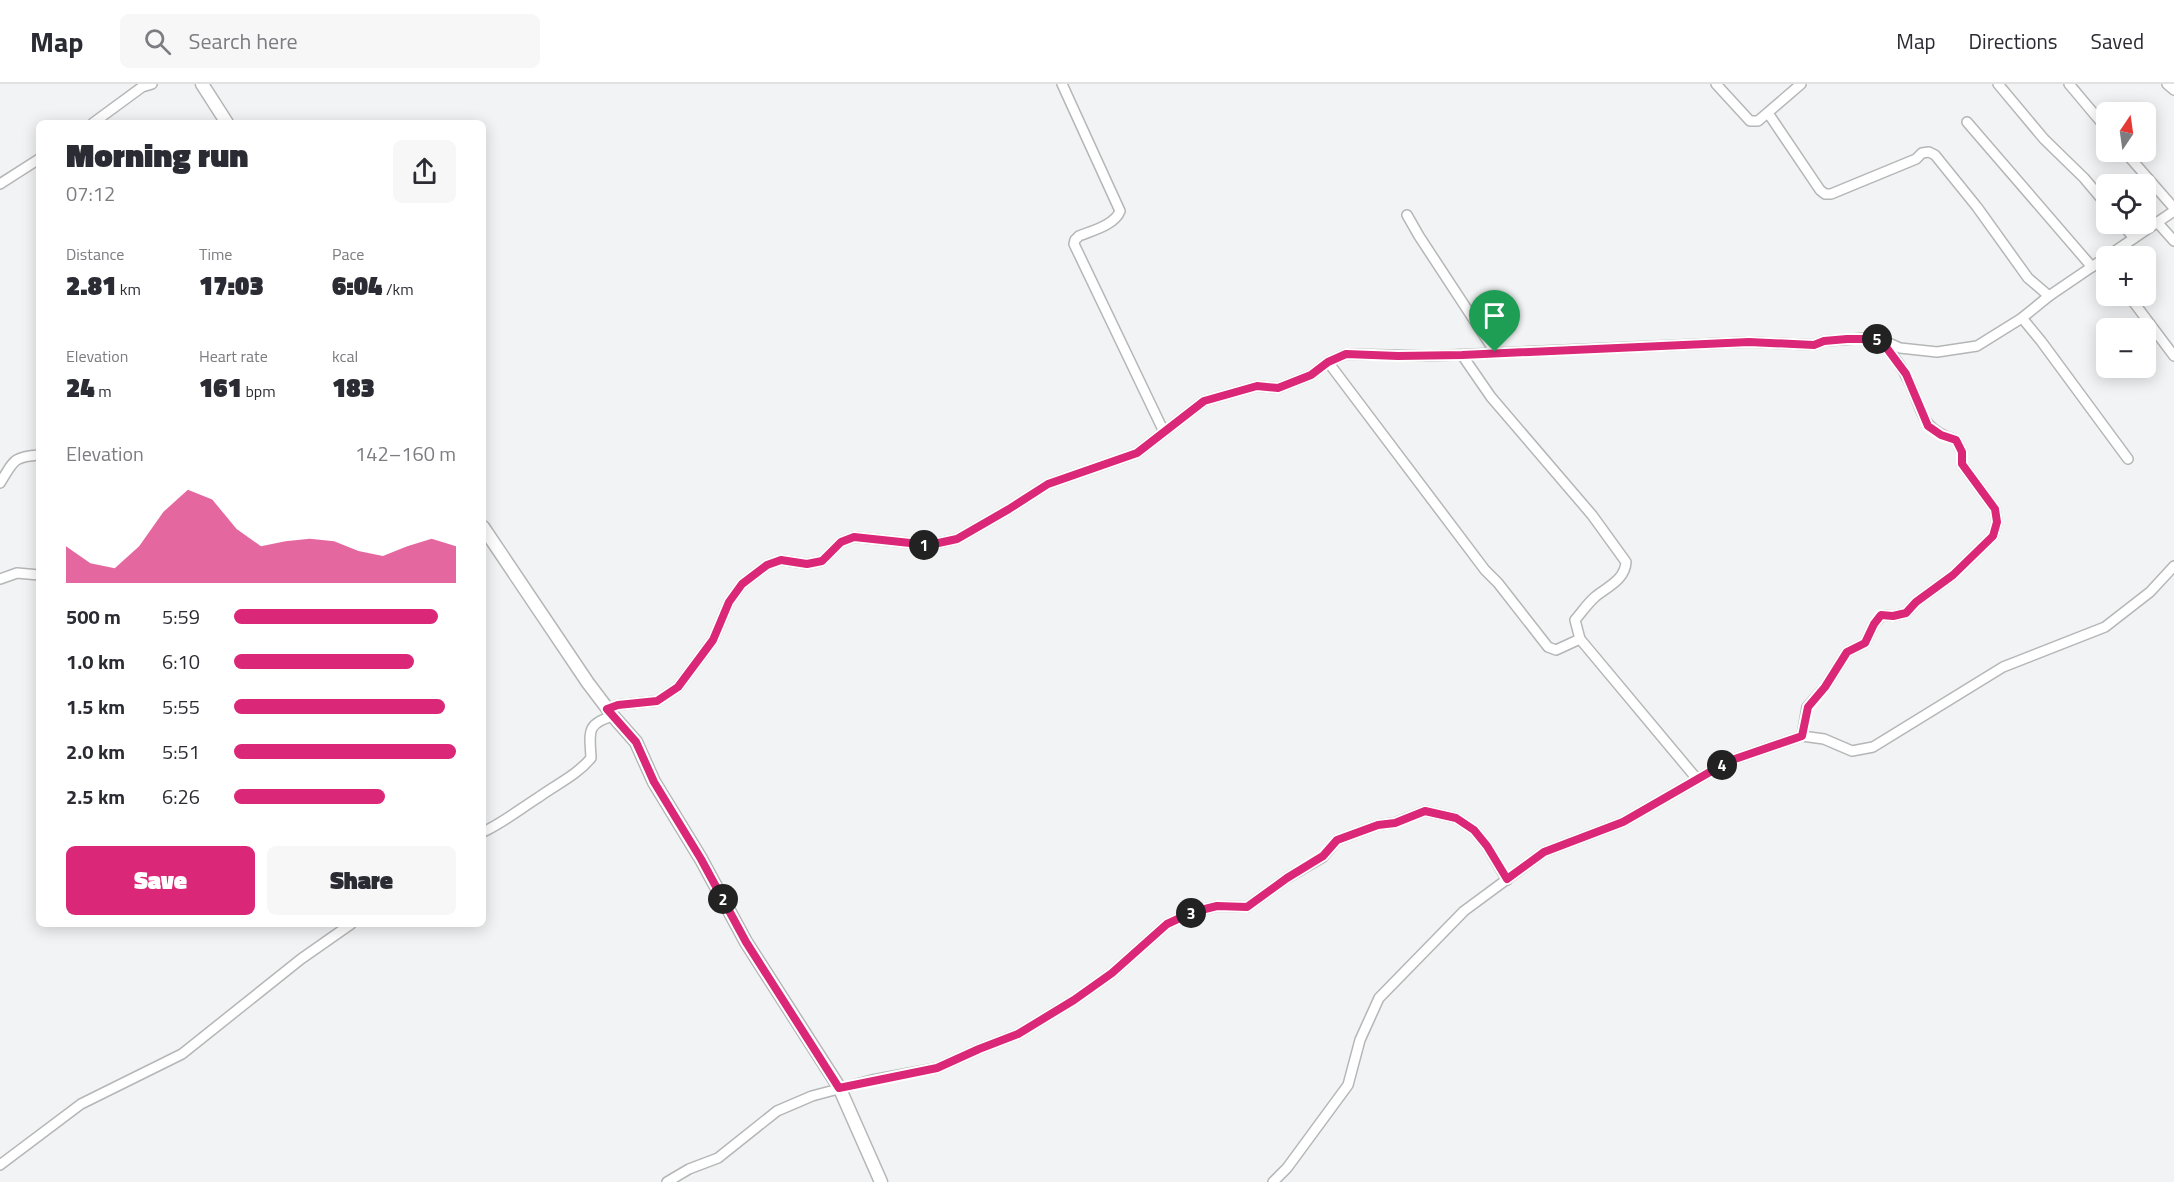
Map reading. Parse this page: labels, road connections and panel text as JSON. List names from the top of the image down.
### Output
{
  "north": "top",
  "page": {
    "header": "Map",
    "search": "Search here",
    "nav": ["Map", "Directions", "Saved"],
    "map_buttons": ["+", "−"],
    "heading": ["Morning run", "07:12"],
    "stats": [
      ["Distance", "2.81 km"],
      ["Time", "17:03"],
      ["Pace", "6:04 /km"],
      ["Elevation", "24 m"],
      ["Heart rate", "161 bpm"],
      ["kcal", "183"]
    ],
    "pins": [
      "5",
      "1",
      "4",
      "2",
      "3"
    ],
    "chart": ["Elevation", "142–160 m"],
    "list": [
      {
        "name": "500 m",
        "note": "5:59"
      },
      {
        "name": "1.0 km",
        "note": "6:10"
      },
      {
        "name": "1.5 km",
        "note": "5:55"
      },
      {
        "name": "2.0 km",
        "note": "5:51"
      },
      {
        "name": "2.5 km",
        "note": "6:26"
      }
    ],
    "buttons": ["Save", "Share"]
  }
}
